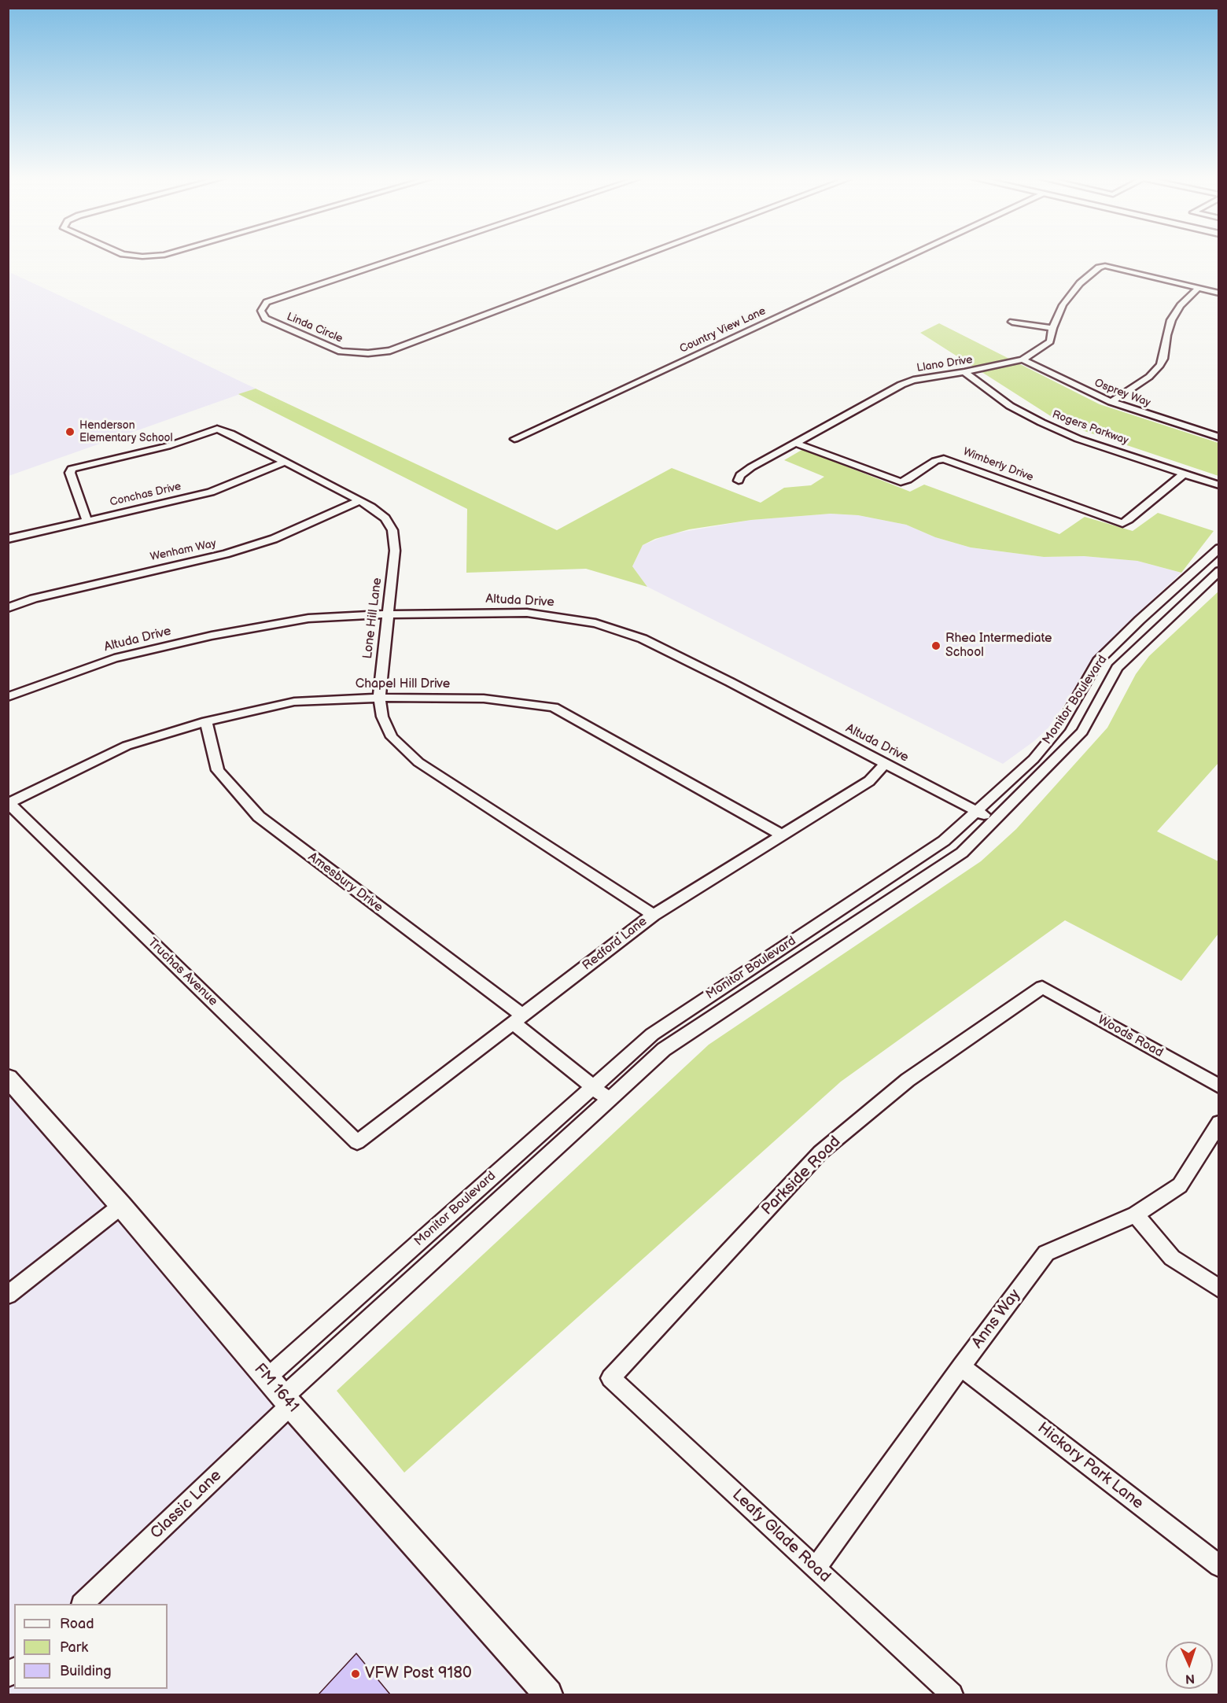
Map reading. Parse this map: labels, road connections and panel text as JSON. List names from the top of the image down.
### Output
{
  "streets": {
    "main road": ["FM 1641"],
    "street": [
      "Linda Circle",
      "Country View Lane",
      "Llano Drive",
      "Osprey Way",
      "Rogers Parkway",
      "Wimberly Drive",
      "Conchas Drive",
      "Wenham Way",
      "Altuda Drive",
      "Lone Hill Lane",
      "Chapel Hill Drive",
      "Monitor Boulevard",
      "Amesbury Drive",
      "Redford Lane",
      "Truchas Avenue",
      "Woods Road",
      "Parkside Road",
      "Anns Way",
      "Hickory Park Lane",
      "Classic Lane",
      "Leafy Glade Road"
    ]
  },
  "crossings": [
    ["Llano Drive", "Osprey Way"],
    ["Llano Drive", "Rogers Parkway"],
    ["Llano Drive", "Wimberly Drive"],
    ["Rogers Parkway", "Wimberly Drive"],
    ["Conchas Drive", "Lone Hill Lane"],
    ["Wenham Way", "Lone Hill Lane"],
    ["Altuda Drive", "Lone Hill Lane"],
    ["Altuda Drive", "Monitor Boulevard"],
    ["Altuda Drive", "Redford Lane"],
    ["Lone Hill Lane", "Chapel Hill Drive"],
    ["Lone Hill Lane", "Redford Lane"],
    ["Chapel Hill Drive", "Amesbury Drive"],
    ["Chapel Hill Drive", "Redford Lane"],
    ["Chapel Hill Drive", "Truchas Avenue"],
    ["Monitor Boulevard", "Amesbury Drive"],
    ["Monitor Boulevard", "FM 1641"],
    ["Monitor Boulevard", "Classic Lane"],
    ["Amesbury Drive", "Redford Lane"],
    ["Redford Lane", "Truchas Avenue"],
    ["Woods Road", "Parkside Road"],
    ["Parkside Road", "Leafy Glade Road"],
    ["Anns Way", "Hickory Park Lane"],
    ["Anns Way", "Leafy Glade Road"],
    ["FM 1641", "Classic Lane"]
  ],
  "places": ["Henderson Elementary School", "Rhea Intermediate School", "VFW Post 9180"],
  "legend": ["Road", "Park", "Building"],
  "north": "bottom"
}
